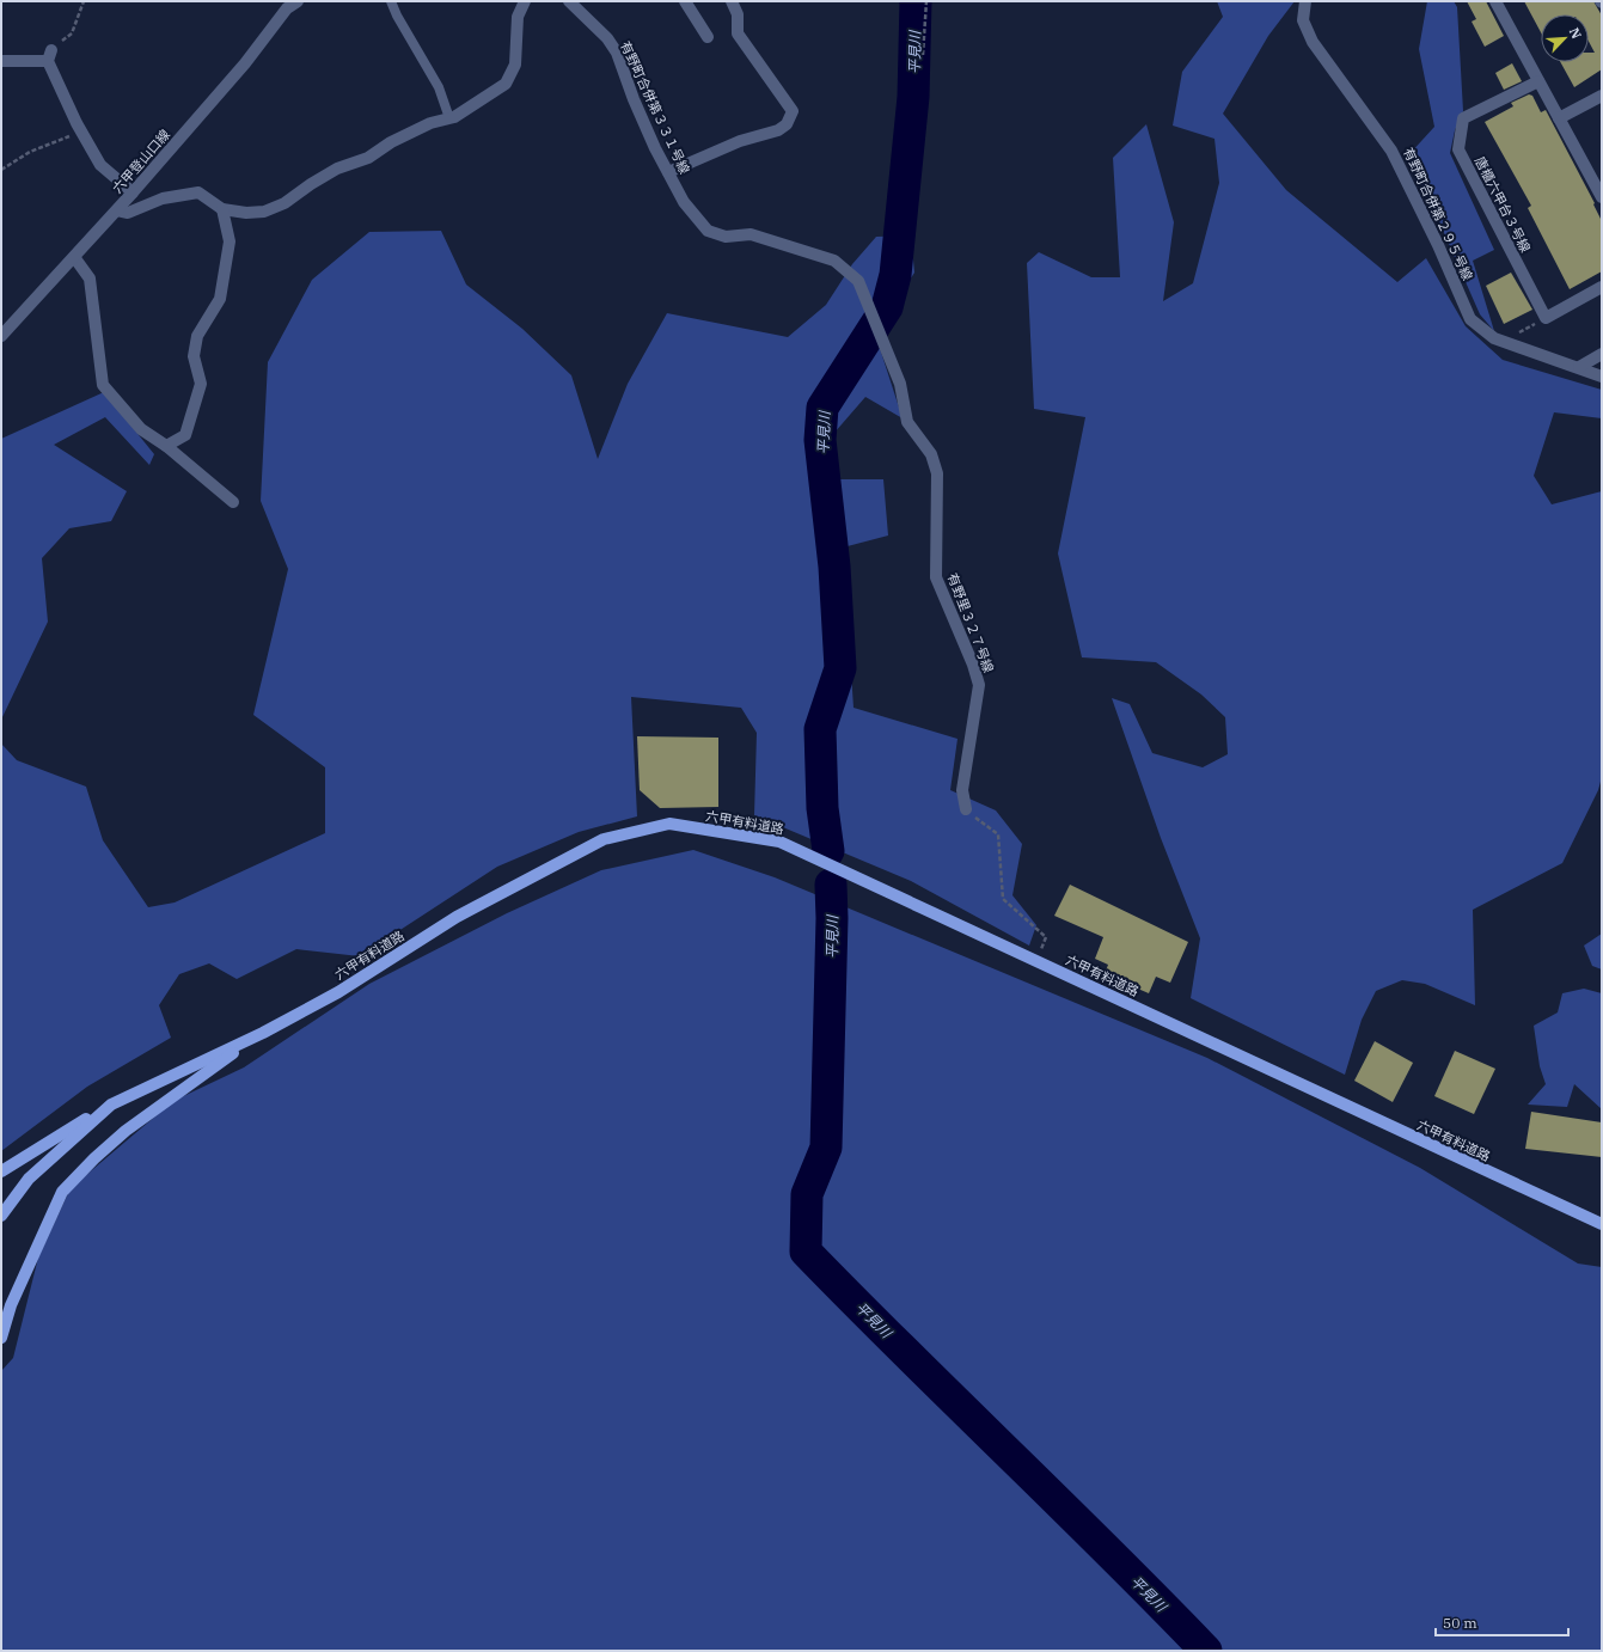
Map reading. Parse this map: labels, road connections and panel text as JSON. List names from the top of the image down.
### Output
{
  "streets": {
    "main road": ["六甲有料道路"],
    "street": [
      "有野町合併第３３１号線",
      "六甲登山口線",
      "唐櫃六甲台３号線",
      "有野町合併第２９５号線",
      "有野里３２７号線"
    ]
  },
  "crossings": [
    ["有野町合併第３３１号線", "有野里３２７号線"]
  ],
  "water": ["平見川"],
  "scale_bar": "50 m",
  "north": "top right"
}
